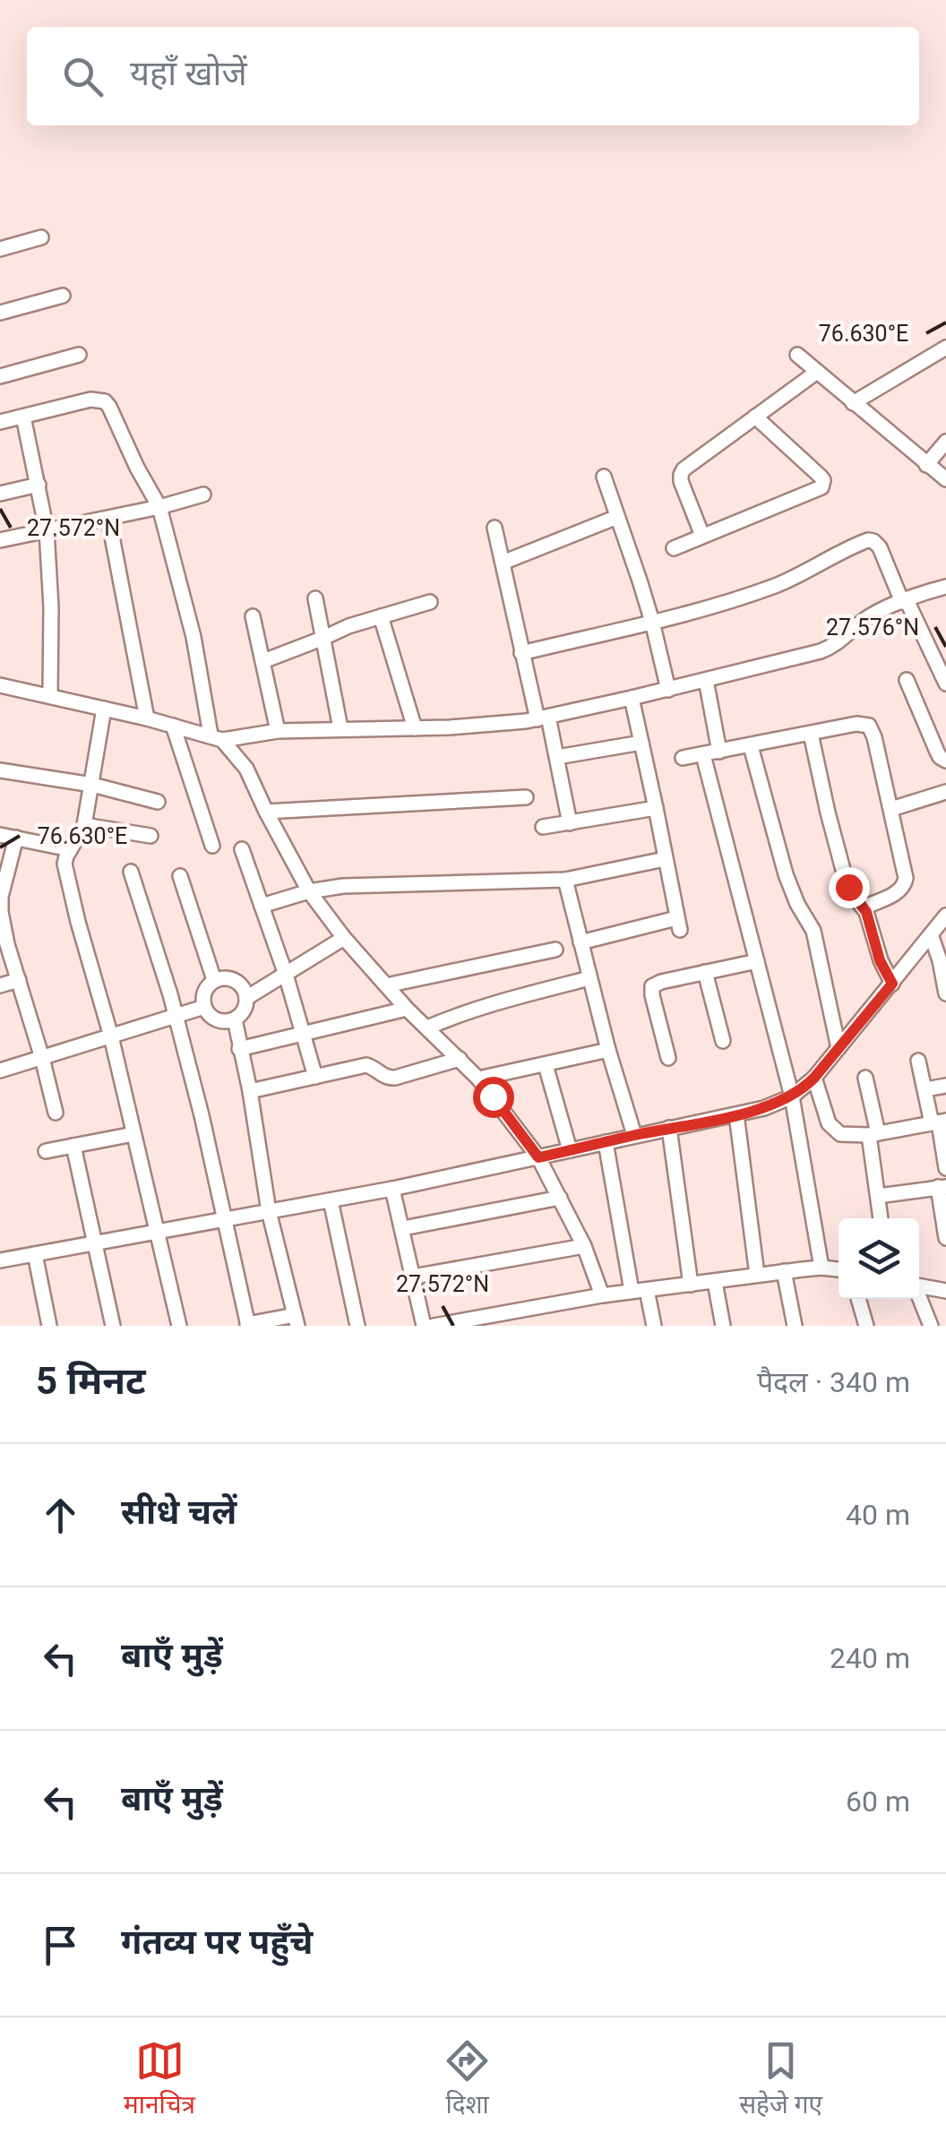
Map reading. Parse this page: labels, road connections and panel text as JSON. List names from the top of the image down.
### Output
{
  "page": {
    "search": "यहाँ खोजें",
    "heading": ["5 मिनट", "पैदल · 340 m"],
    "list": [
      ["सीधे चलें", "40 m"],
      ["बाएँ मुड़ें", "240 m"],
      ["बाएँ मुड़ें", "60 m"],
      "गंतव्य पर पहुँचे"
    ],
    "nav": ["मानचित्र", "दिशा", "सहेजे गए"]
  },
  "coordinates": ["76.630°E", "27.572°N", "27.576°N"]
}
